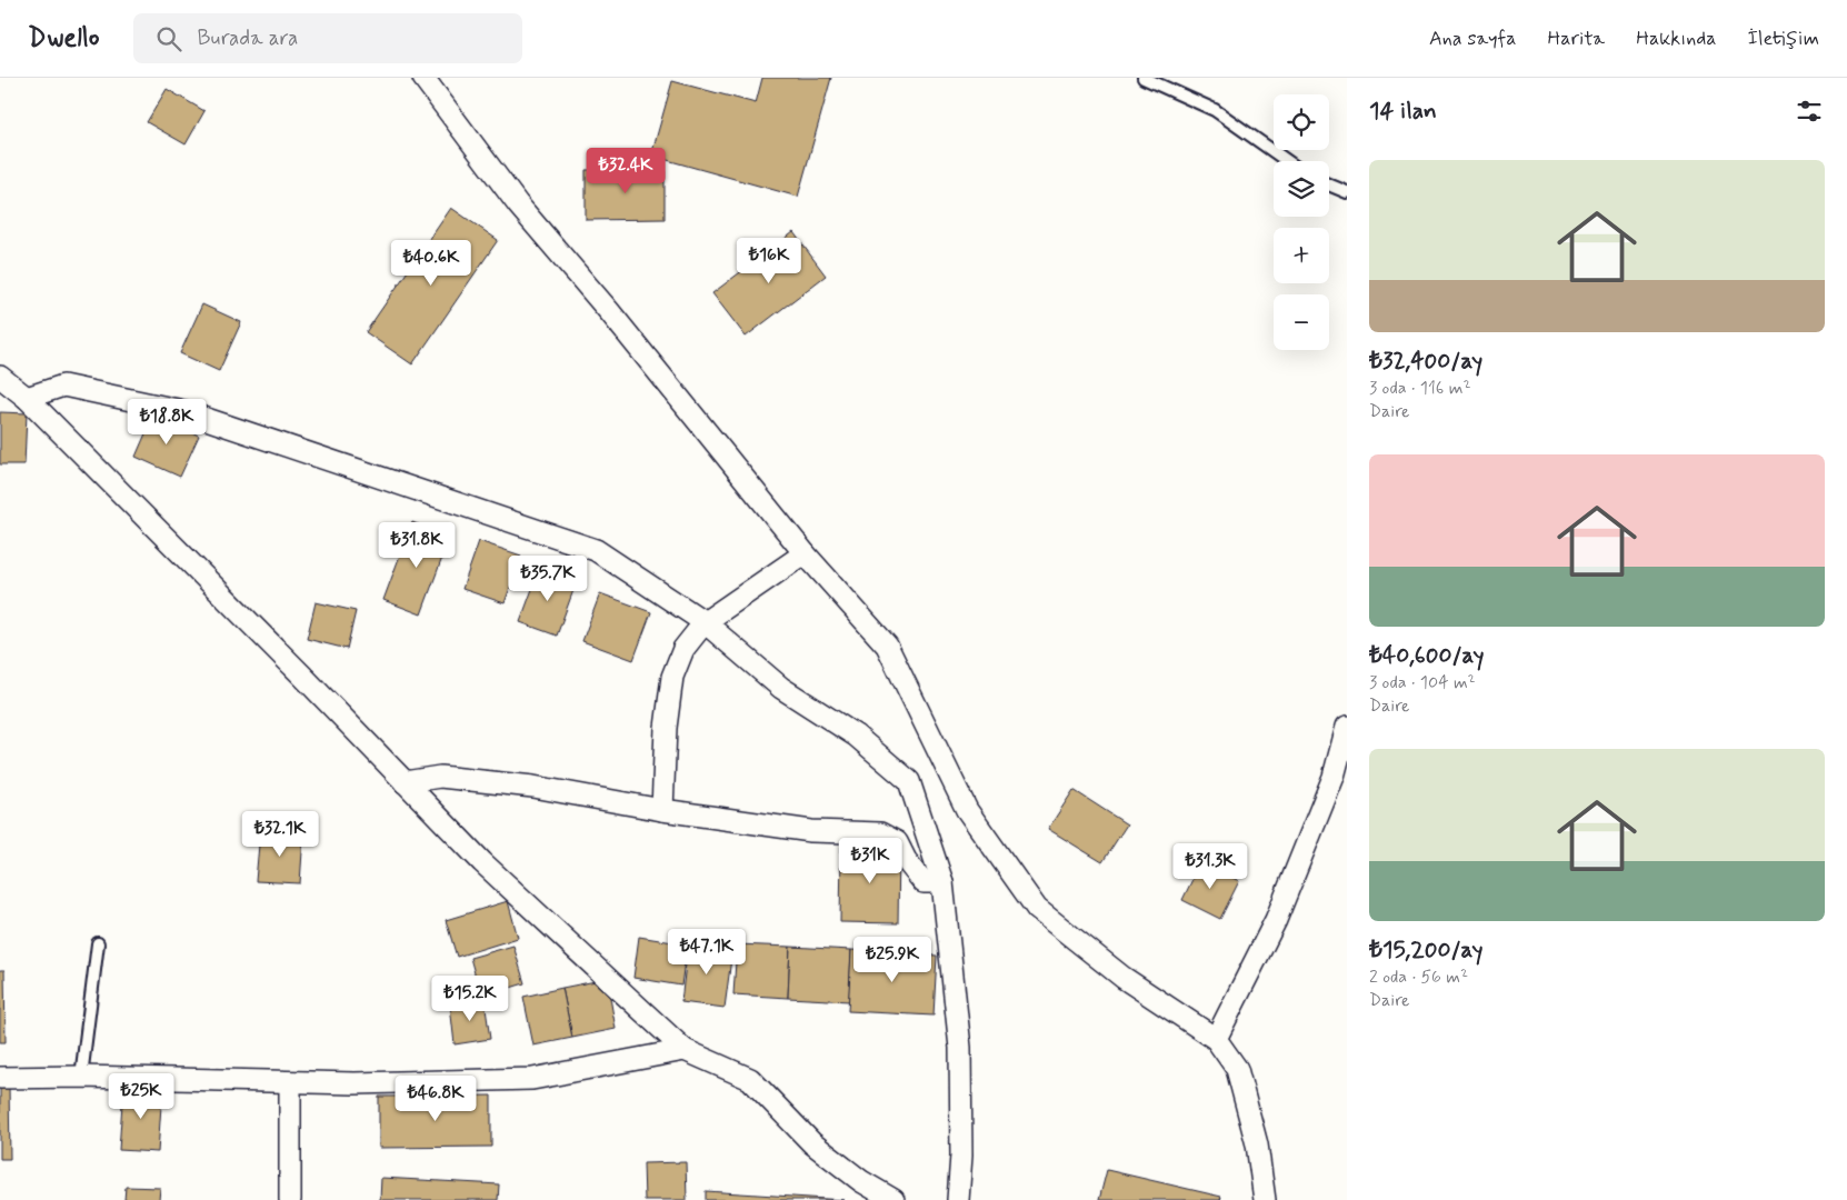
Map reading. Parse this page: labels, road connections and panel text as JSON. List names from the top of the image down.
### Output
{
  "page": {
    "header": "Dwello",
    "search": "Burada ara",
    "nav": [
      "Ana sayfa",
      "Harita",
      "Hakkında",
      "İletişim"
    ],
    "heading": "14 ilan",
    "map_buttons": ["+", "−"],
    "list": [
      {
        "name": "₺32,400/ay",
        "note": "3 oda · 116 m² · Daire"
      },
      {
        "name": "₺40,600/ay",
        "note": "3 oda · 104 m² · Daire"
      },
      {
        "name": "₺15,200/ay",
        "note": "2 oda · 56 m² · Daire"
      }
    ],
    "price": [
      "₺32.4K",
      "₺16K",
      "₺40.6K",
      "₺18.8K",
      "₺31.8K",
      "₺35.7K",
      "₺32.1K",
      "₺31K",
      "₺31.3K",
      "₺47.1K",
      "₺25.9K",
      "₺15.2K",
      "₺25K",
      "₺46.8K"
    ]
  }
}
